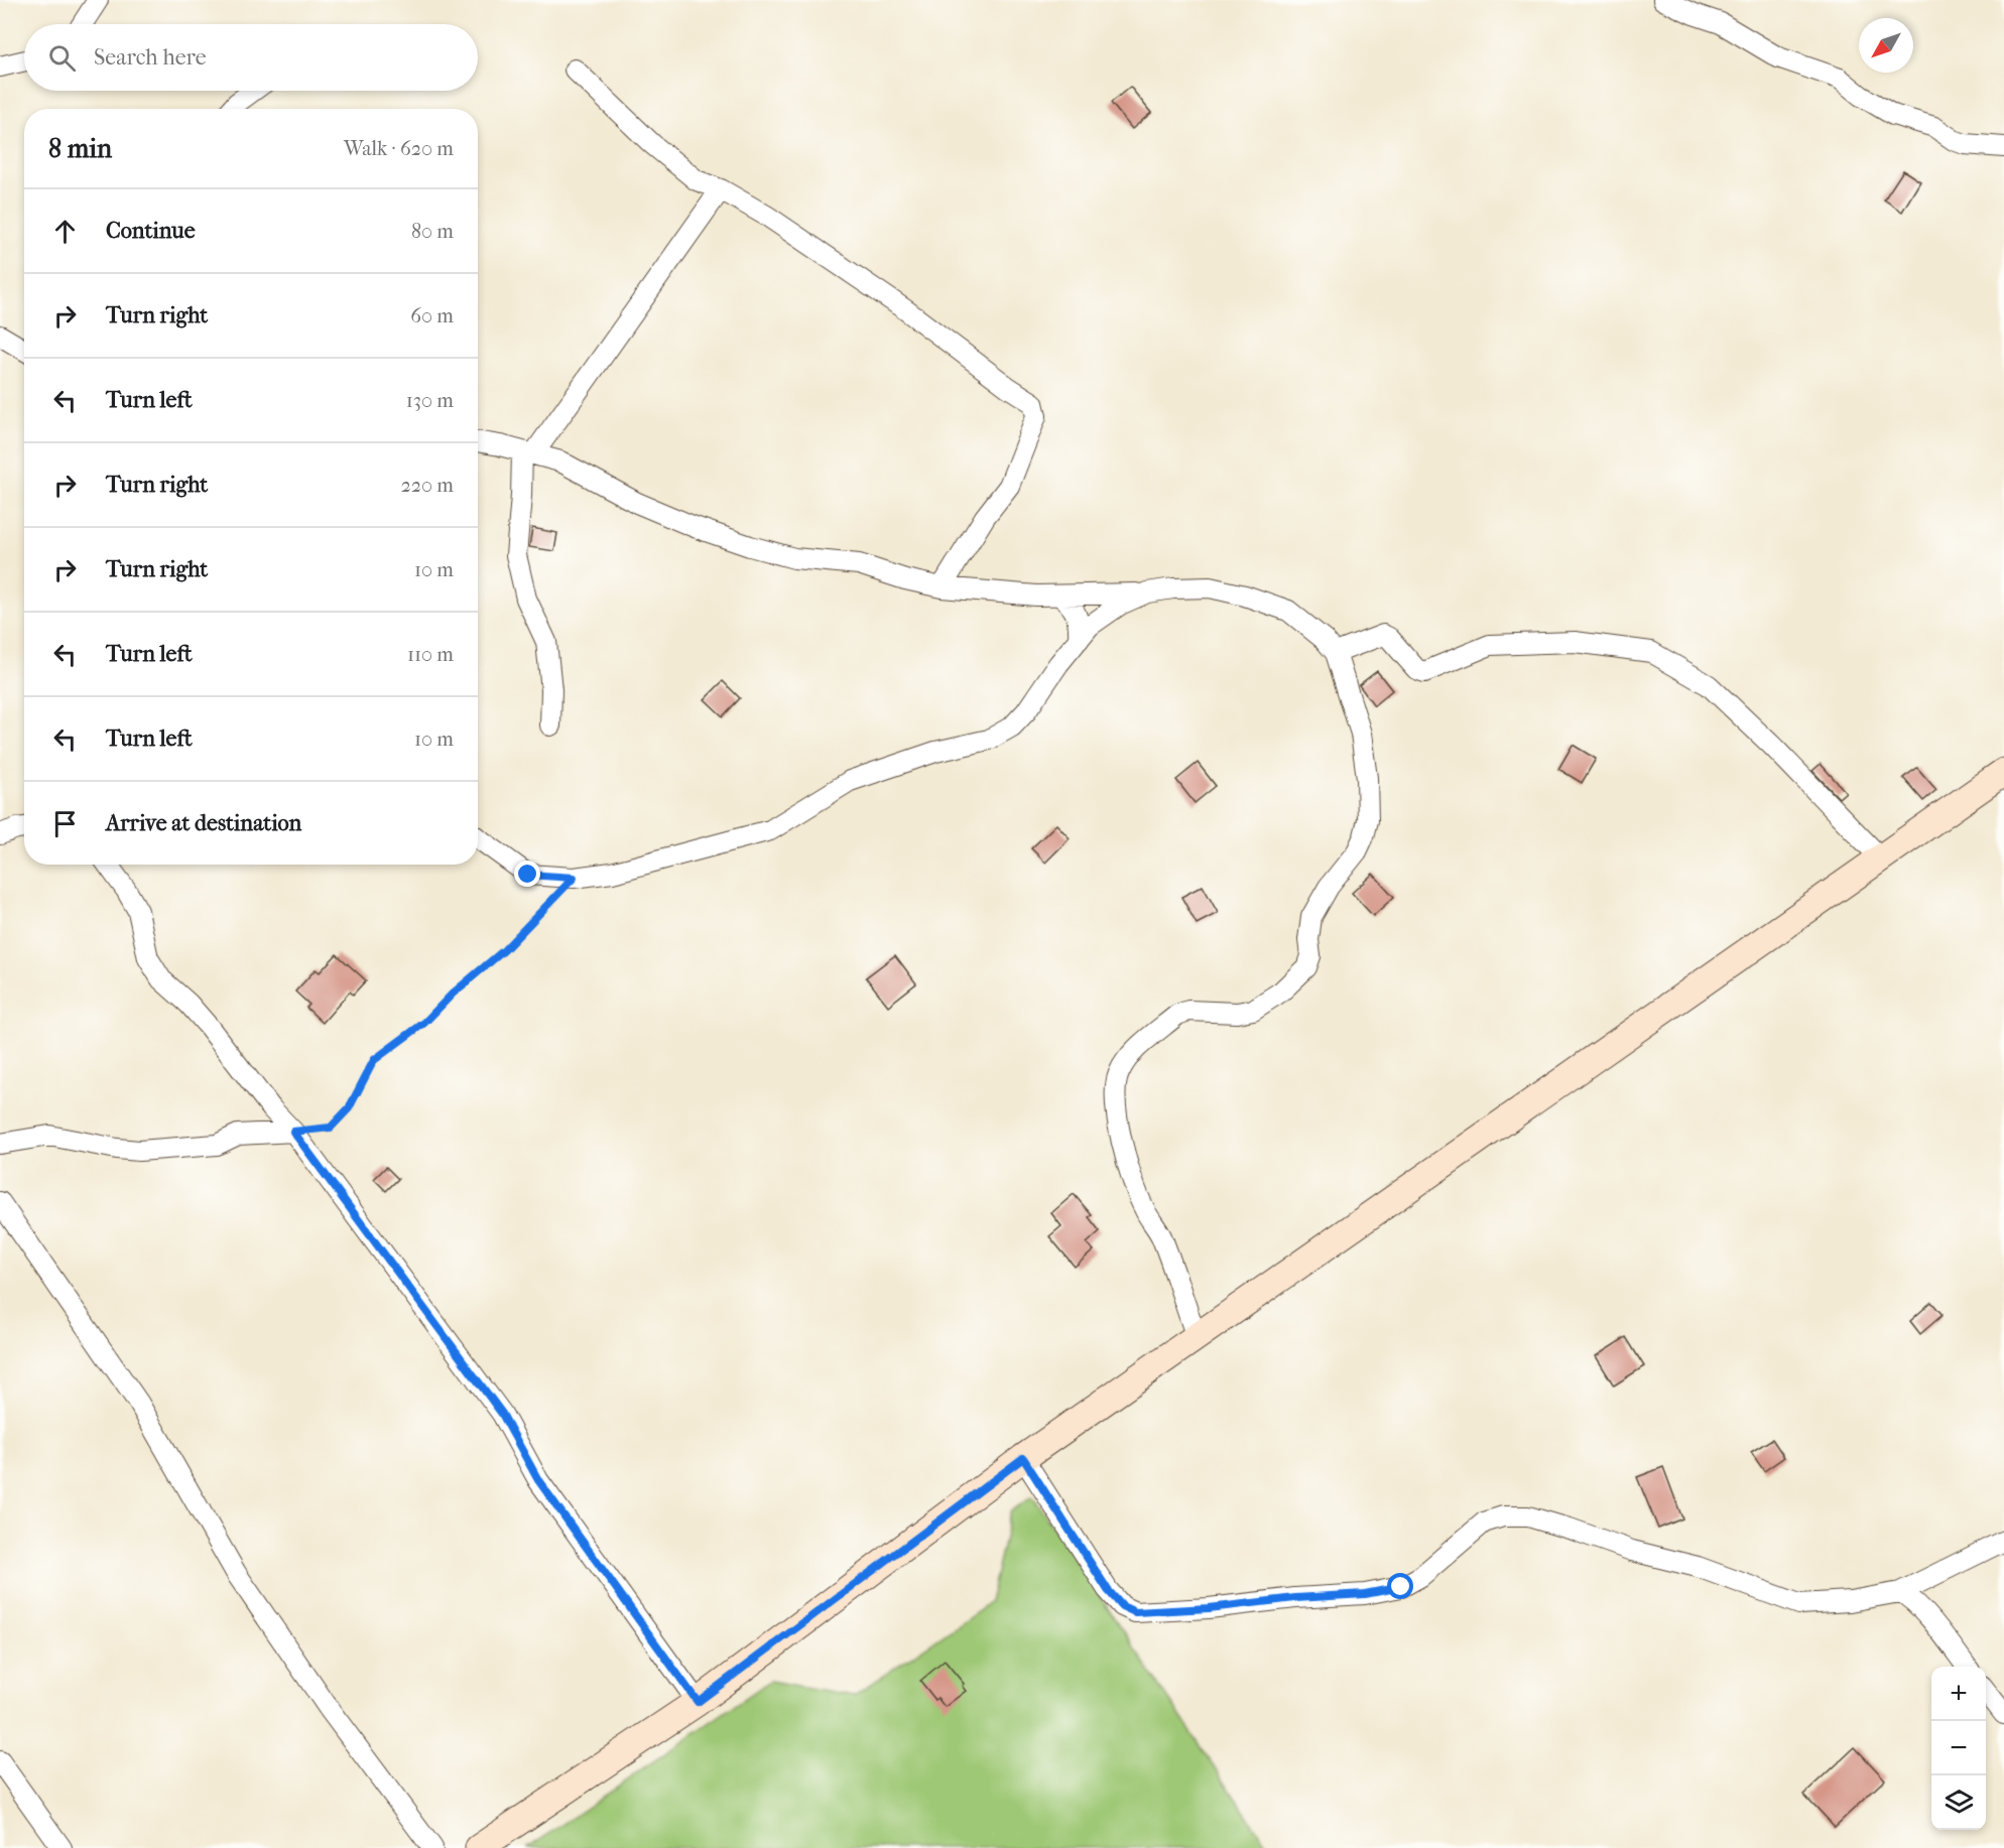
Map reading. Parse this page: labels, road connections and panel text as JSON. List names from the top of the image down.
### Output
{
  "north": "bottom left",
  "page": {
    "search": "Search here",
    "heading": ["8 min", "Walk · 620 m"],
    "list": [
      ["Continue", "80 m"],
      ["Turn right", "60 m"],
      ["Turn left", "130 m"],
      ["Turn right", "220 m"],
      ["Turn right", "10 m"],
      ["Turn left", "110 m"],
      ["Turn left", "10 m"],
      "Arrive at destination"
    ],
    "map_buttons": ["+", "−"]
  }
}
